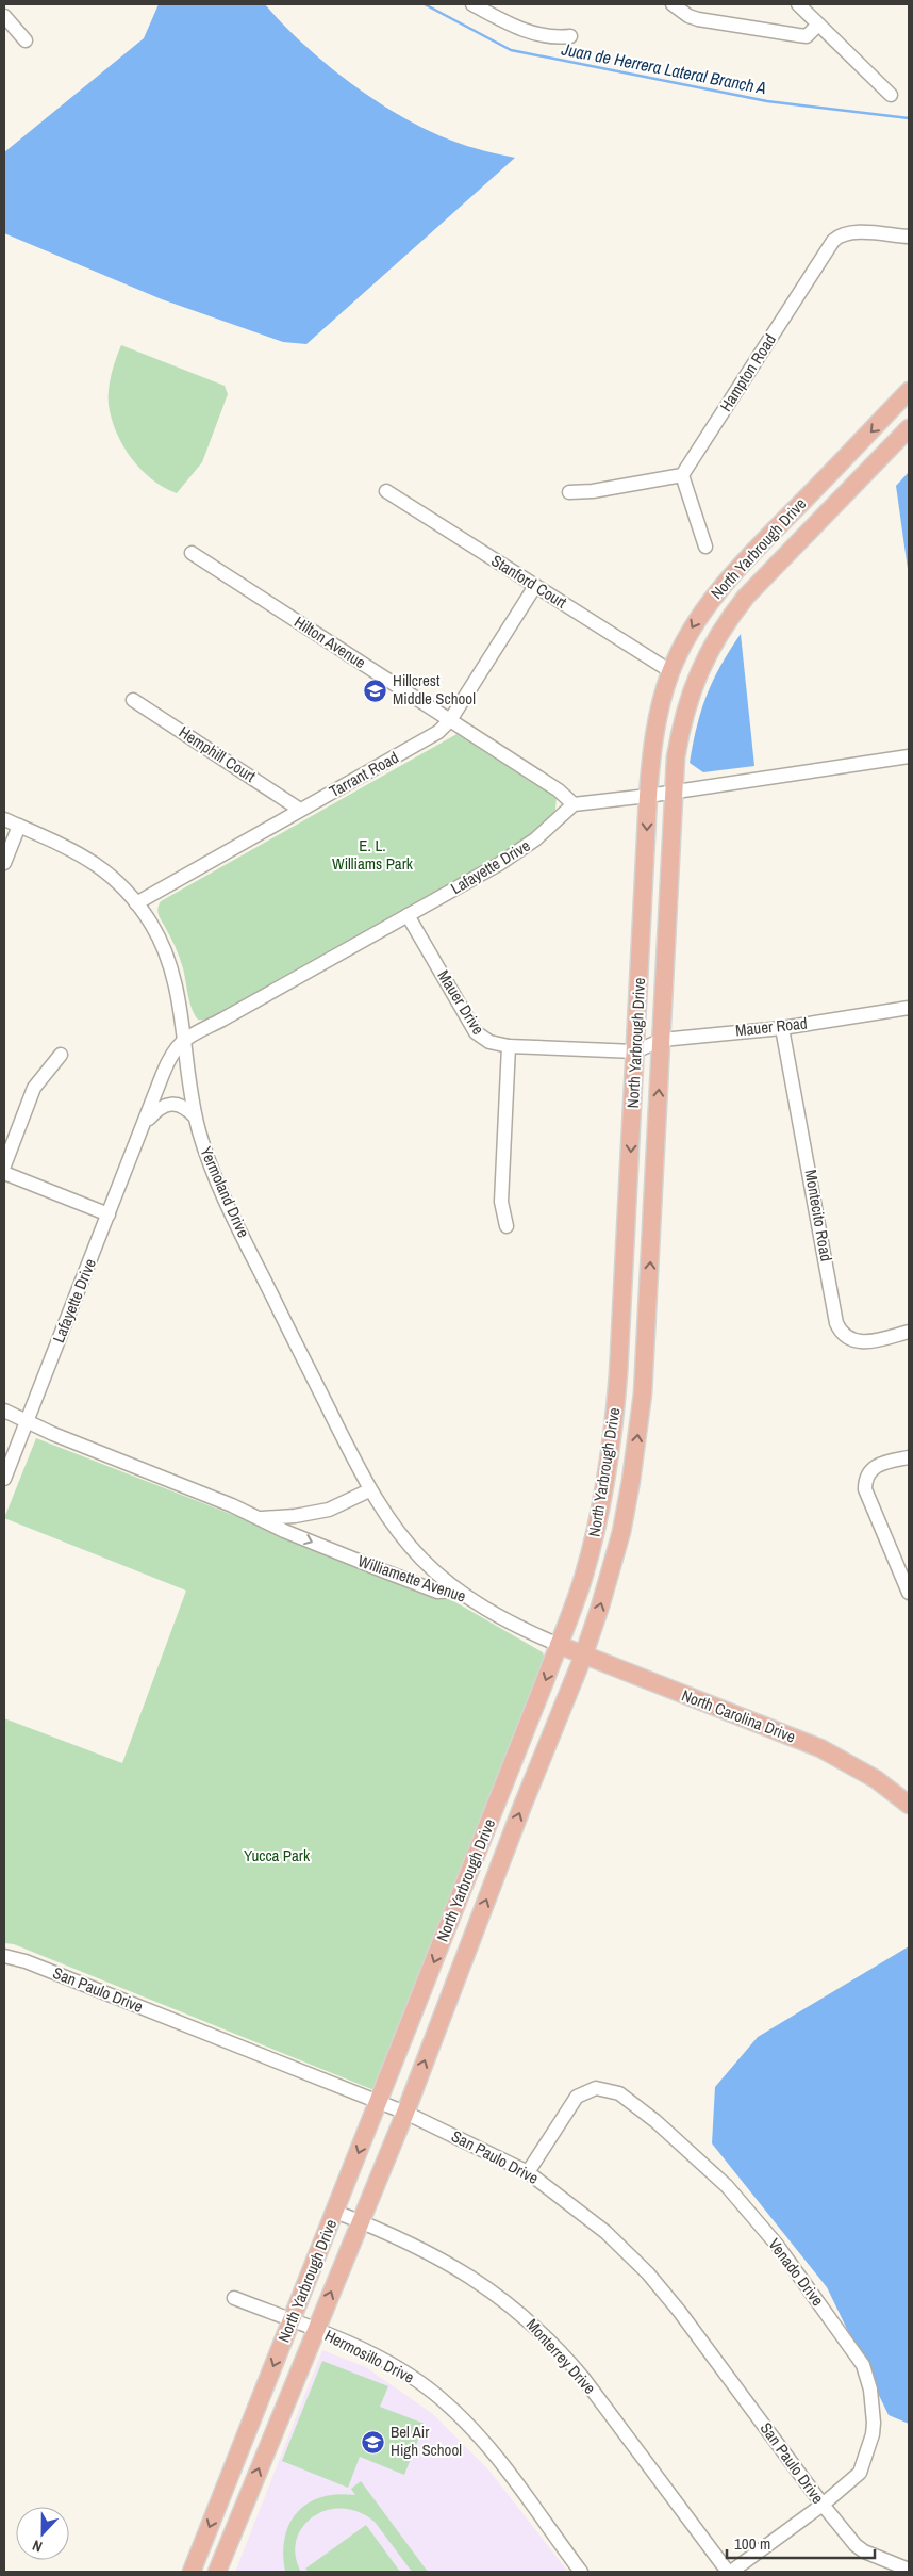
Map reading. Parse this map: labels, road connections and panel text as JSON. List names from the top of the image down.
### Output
{
  "streets": {
    "main road": ["North Yarbrough Drive", "North Carolina Drive"],
    "street": [
      "Hampton Road",
      "Stanford Court",
      "Hilton Avenue",
      "Hemphill Court",
      "Tarrant Road",
      "Lafayette Drive",
      "Mauer Drive",
      "Mauer Road",
      "Yermoland Drive",
      "Montecito Road",
      "Williamette Avenue",
      "San Paulo Drive",
      "Venado Drive",
      "Hermosillo Drive",
      "Monterrey Drive"
    ]
  },
  "crossings": [
    ["North Yarbrough Drive", "Stanford Court"],
    ["North Yarbrough Drive", "Mauer Drive"],
    ["North Yarbrough Drive", "Mauer Road"],
    ["North Yarbrough Drive", "Williamette Avenue"],
    ["North Yarbrough Drive", "North Carolina Drive"],
    ["North Yarbrough Drive", "San Paulo Drive"],
    ["North Yarbrough Drive", "Hermosillo Drive"],
    ["North Yarbrough Drive", "Monterrey Drive"],
    ["Stanford Court", "Tarrant Road"],
    ["Hilton Avenue", "Tarrant Road"],
    ["Hilton Avenue", "Lafayette Drive"],
    ["Hemphill Court", "Tarrant Road"],
    ["Tarrant Road", "Yermoland Drive"],
    ["Lafayette Drive", "Mauer Drive"],
    ["Lafayette Drive", "Yermoland Drive"],
    ["Lafayette Drive", "Williamette Avenue"],
    ["Mauer Drive", "Mauer Road"],
    ["Mauer Road", "Montecito Road"],
    ["Yermoland Drive", "Williamette Avenue"],
    ["Williamette Avenue", "North Carolina Drive"],
    ["San Paulo Drive", "Venado Drive"],
    ["Venado Drive", "Monterrey Drive"]
  ],
  "water": ["Juan de Herrera Lateral Branch A"],
  "parks": ["E. L. Williams Park", "Yucca Park"],
  "places": {
    "school or university": ["Hillcrest Middle School", "Bel Air High School"]
  },
  "scale_bar": "100 m",
  "north": "bottom"
}
